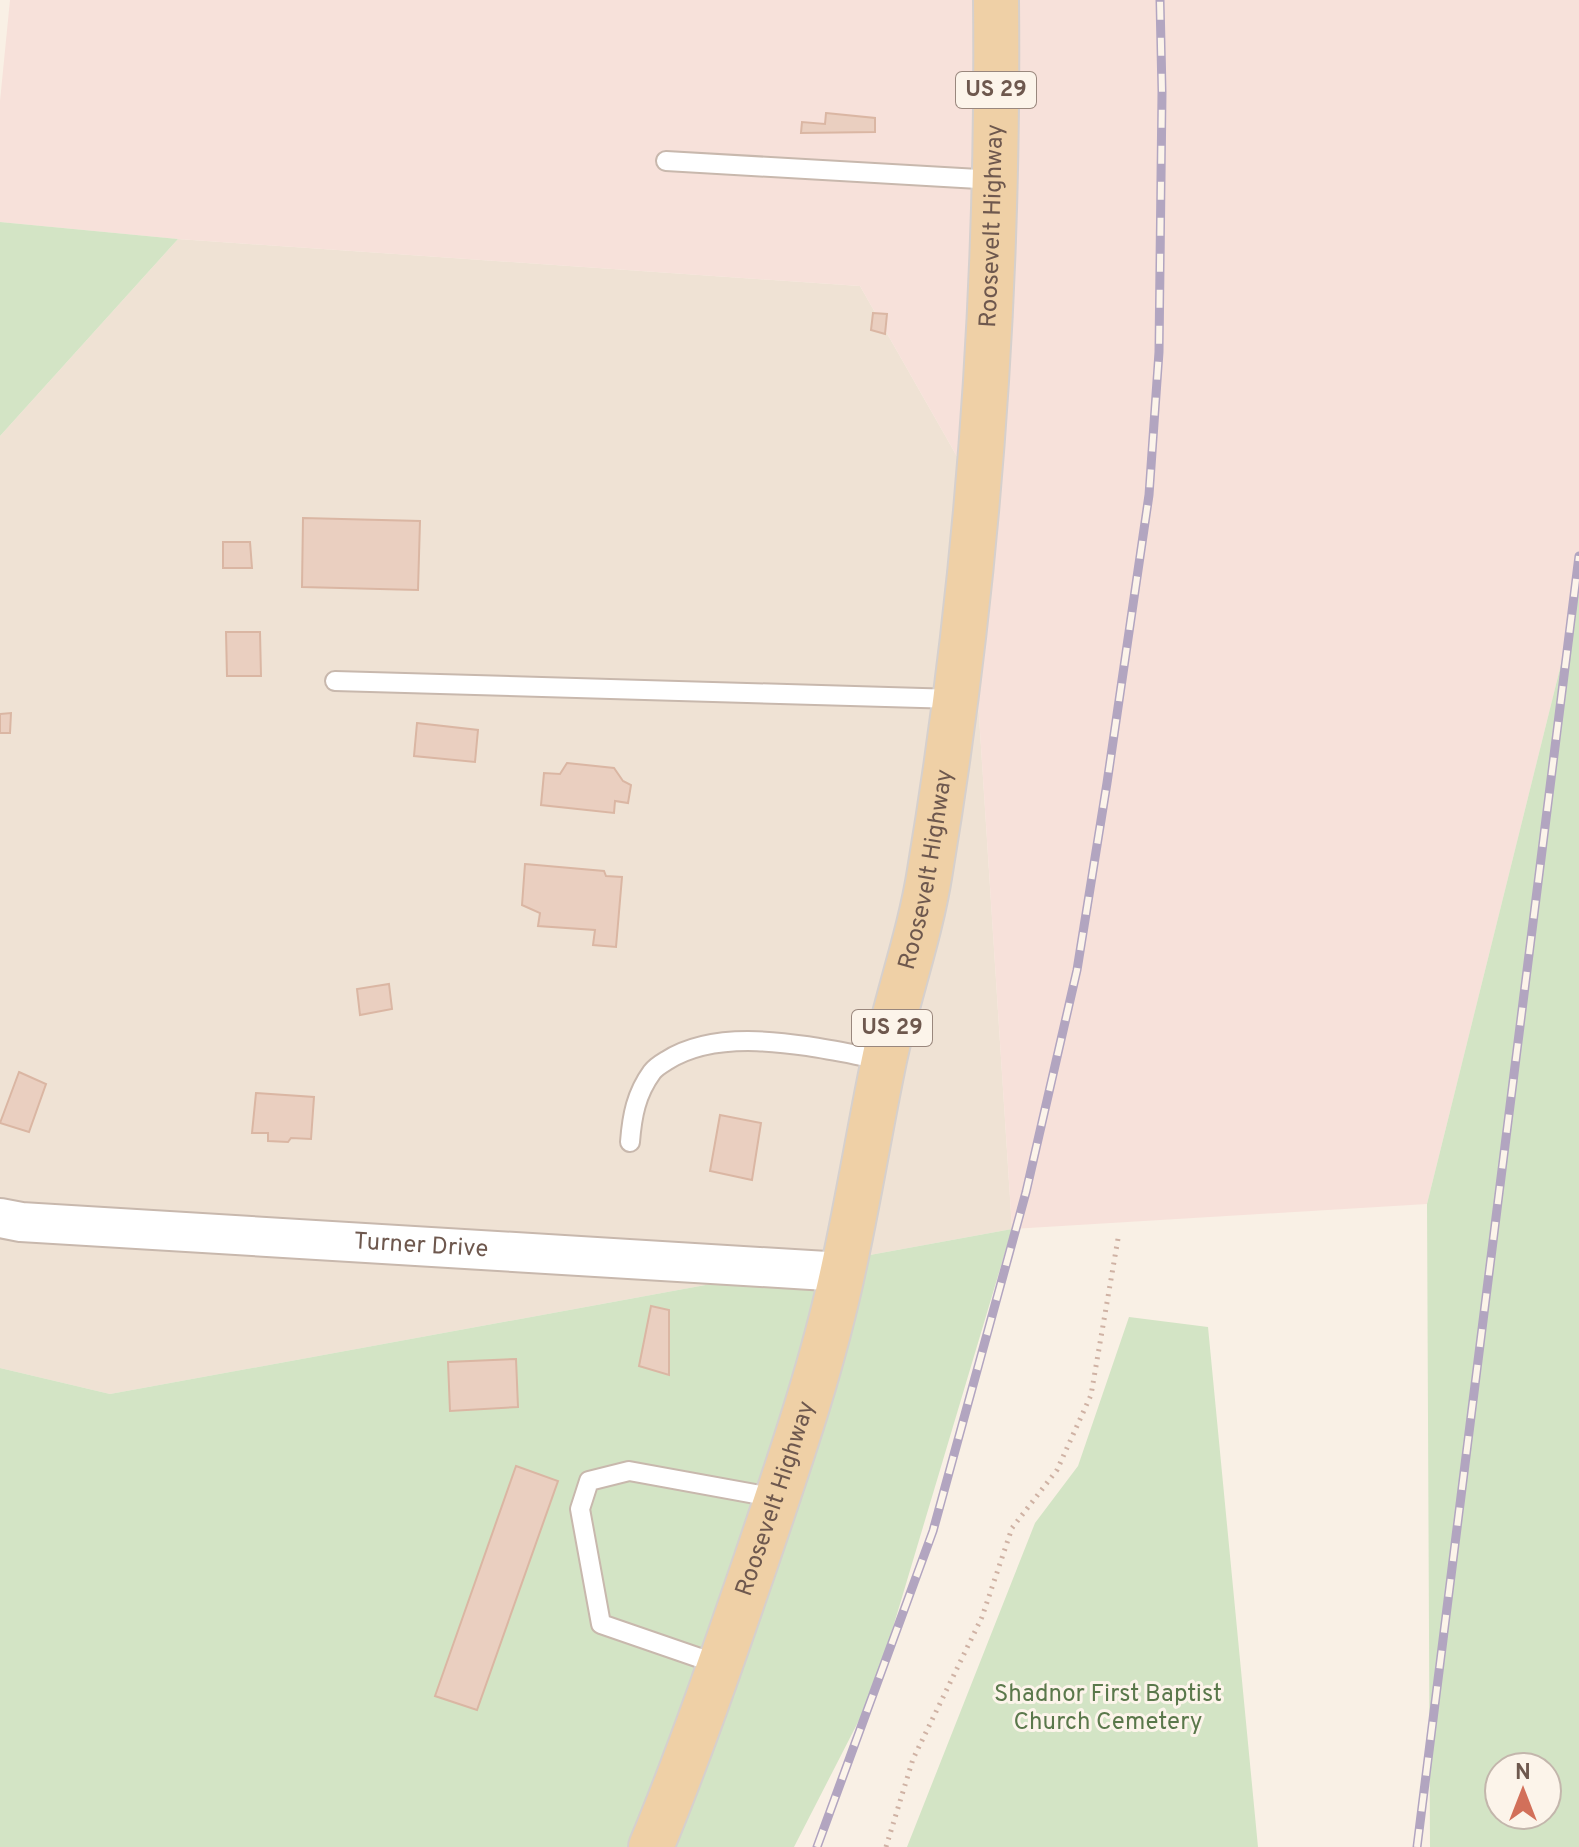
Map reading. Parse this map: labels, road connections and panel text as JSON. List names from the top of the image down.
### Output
{
  "streets": {
    "main road": ["US 29", "Roosevelt Highway"],
    "street": ["Turner Drive"]
  },
  "crossings": [
    ["Roosevelt Highway", "Turner Drive"]
  ],
  "parks": ["Shadnor First Baptist Church Cemetery"],
  "north": "top"
}
